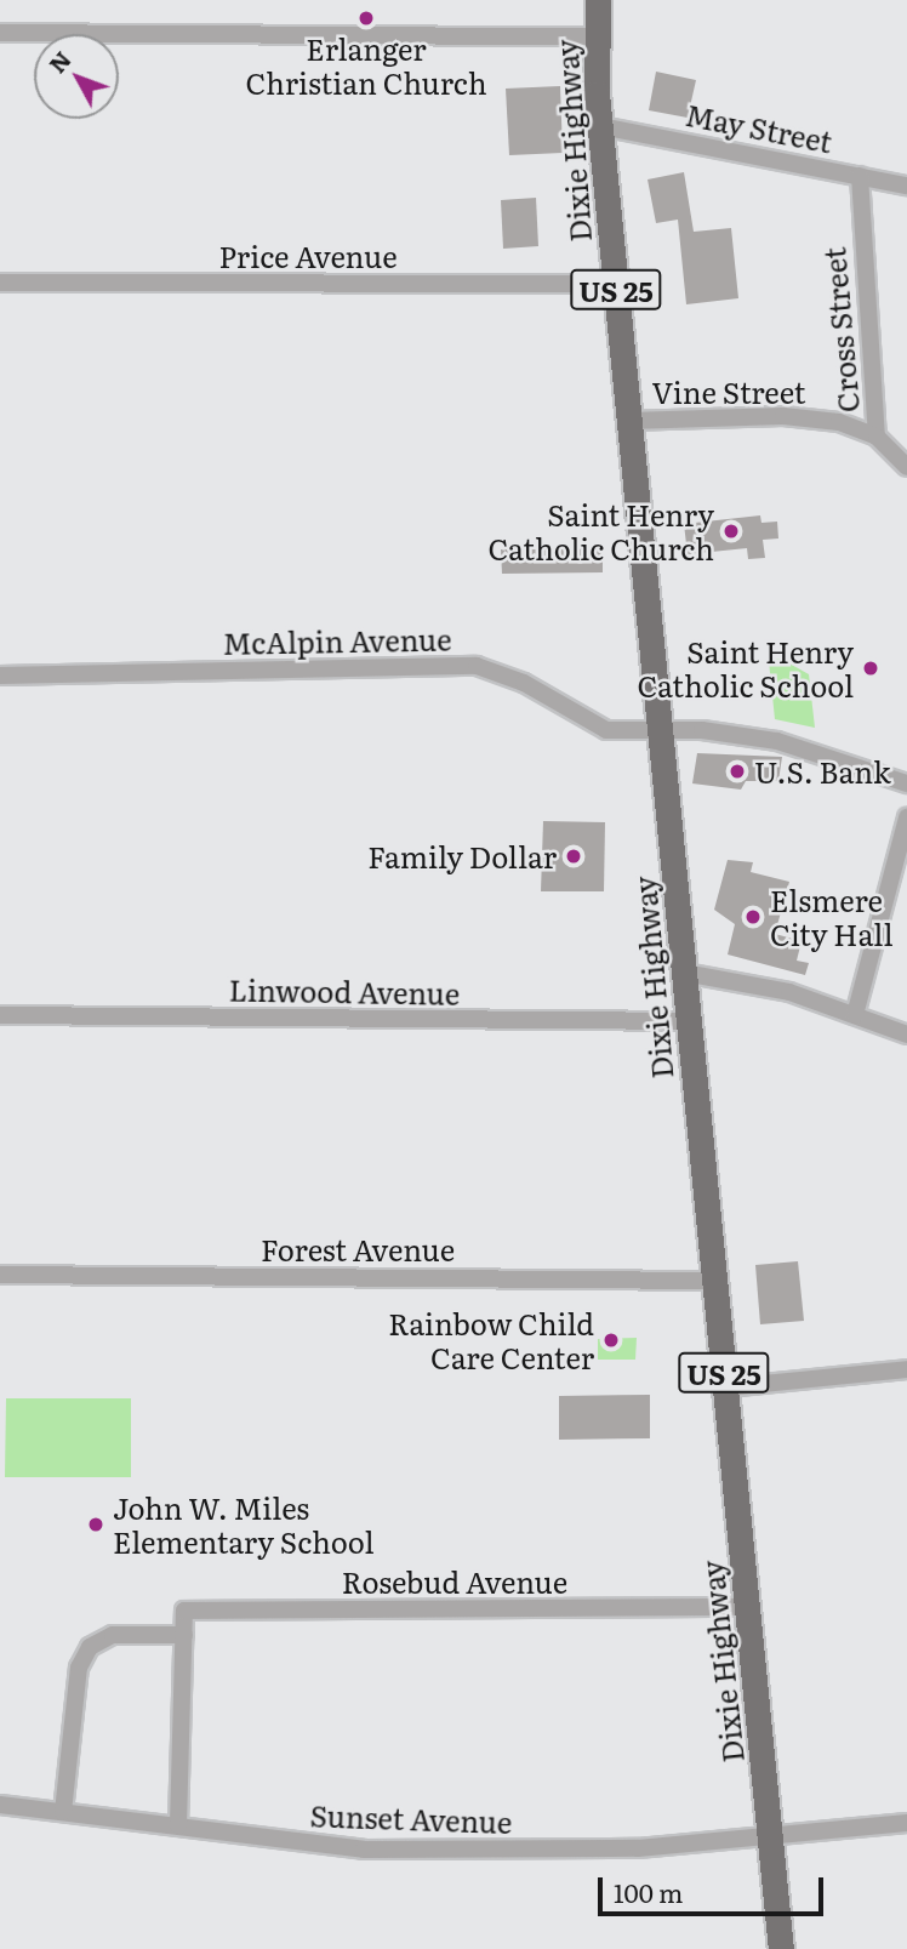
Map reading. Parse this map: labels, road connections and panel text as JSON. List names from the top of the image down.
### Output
{
  "streets": {
    "main road": ["Dixie Highway", "US 25"],
    "street": [
      "May Street",
      "Price Avenue",
      "Cross Street",
      "Vine Street",
      "McAlpin Avenue",
      "Linwood Avenue",
      "Forest Avenue",
      "Rosebud Avenue",
      "Sunset Avenue"
    ]
  },
  "crossings": [
    ["May Street", "Dixie Highway"],
    ["May Street", "Cross Street"],
    ["Dixie Highway", "Price Avenue"],
    ["Dixie Highway", "Vine Street"],
    ["Dixie Highway", "McAlpin Avenue"],
    ["Dixie Highway", "Linwood Avenue"],
    ["Dixie Highway", "Forest Avenue"],
    ["Dixie Highway", "Rosebud Avenue"],
    ["Dixie Highway", "Sunset Avenue"],
    ["Cross Street", "Vine Street"]
  ],
  "places": [
    "Erlanger Christian Church",
    "Saint Henry Catholic Church",
    "Saint Henry Catholic School",
    "U.S. Bank",
    "Family Dollar",
    "Elsmere City Hall",
    "Rainbow Child Care Center",
    "John W. Miles Elementary School"
  ],
  "scale_bar": "100 m",
  "north": "top left"
}
